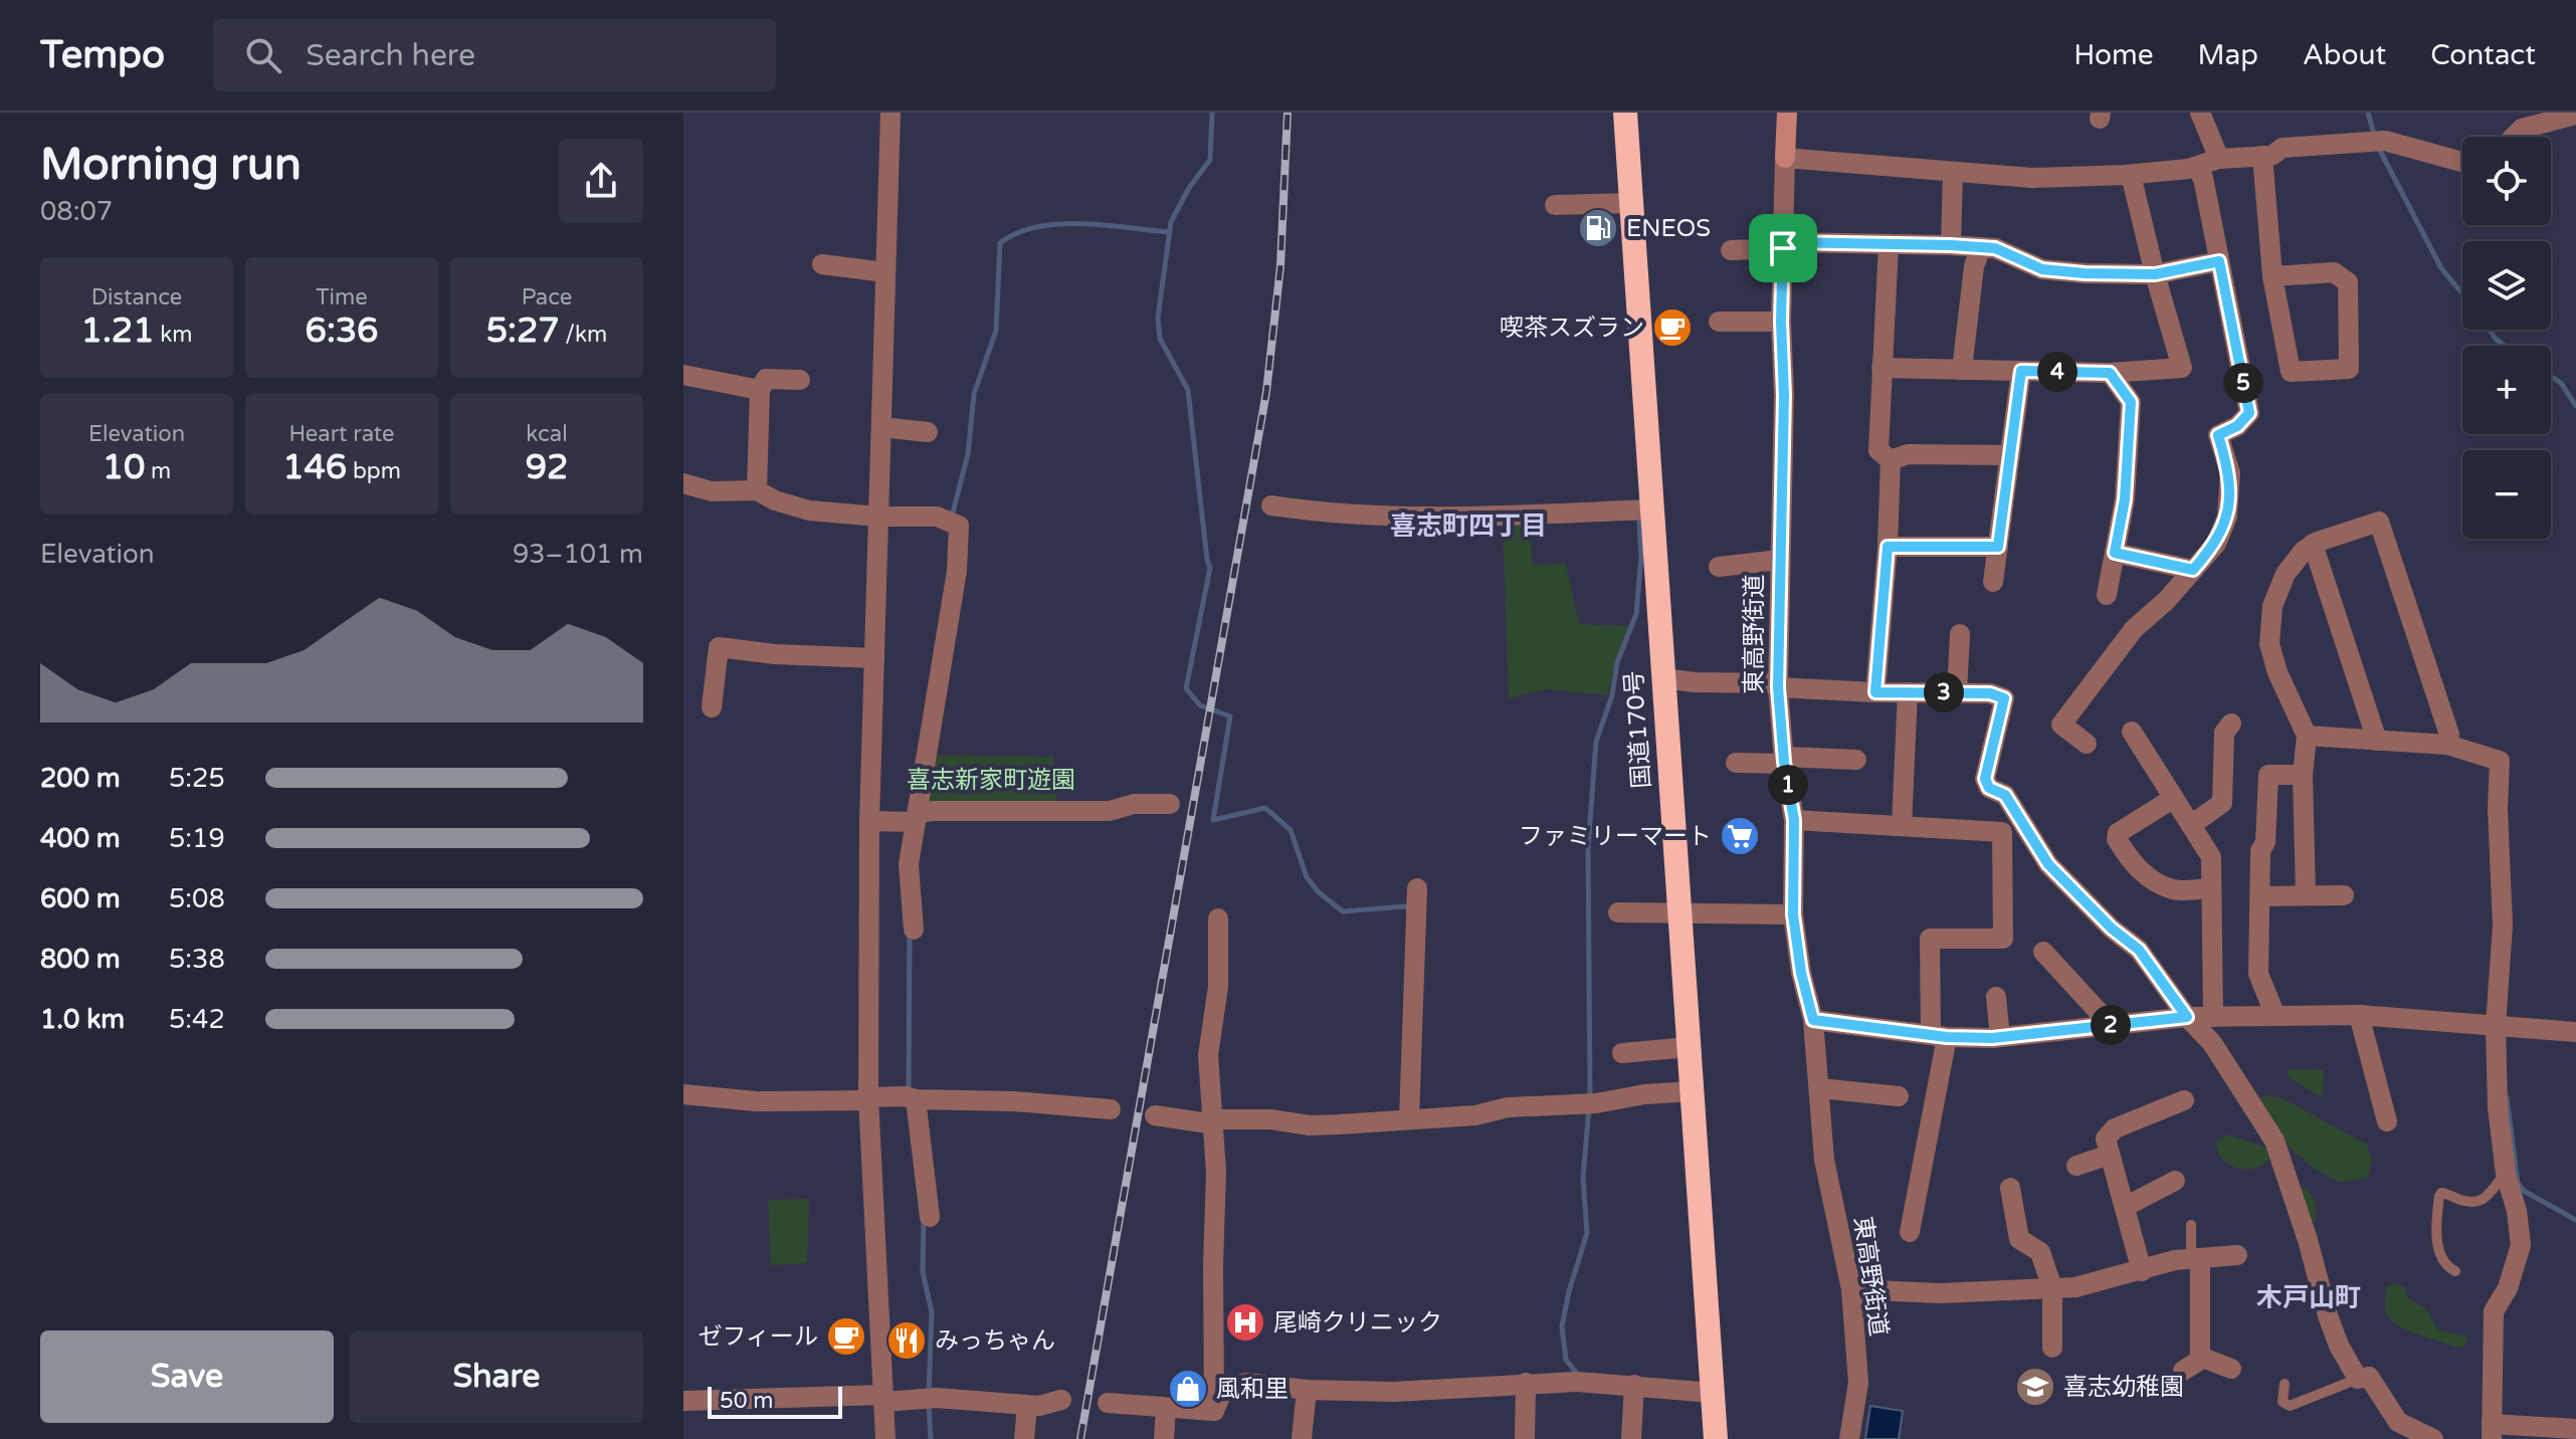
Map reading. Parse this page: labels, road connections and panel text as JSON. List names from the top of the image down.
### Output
{
  "streets": {
    "highway": ["国道170号"],
    "street": ["東高野街道"]
  },
  "districts": ["喜志町四丁目", "木戸山町"],
  "parks": ["喜志新家町遊園"],
  "places": {
    "fuel station": ["ENEOS"],
    "cafe": ["喫茶スズラン", "ゼフィール"],
    "supermarket": ["ファミリーマート"],
    "hospital": ["尾崎クリニック"],
    "restaurant": ["みっちゃん"],
    "school or university": ["喜志幼稚園"],
    "shop": ["風和里"]
  },
  "scale_bar": "50 m",
  "page": {
    "header": "Tempo",
    "search": "Search here",
    "nav": [
      "Home",
      "Map",
      "About",
      "Contact"
    ],
    "heading": ["Morning run", "08:07"],
    "map_buttons": ["+", "−"],
    "stats": [
      ["Distance", "1.21 km"],
      ["Time", "6:36"],
      ["Pace", "5:27 /km"],
      ["Elevation", "10 m"],
      ["Heart rate", "146 bpm"],
      ["kcal", "92"]
    ],
    "pins": [
      "4",
      "5",
      "3",
      "1",
      "2"
    ],
    "chart": ["Elevation", "93–101 m"],
    "list": [
      {
        "name": "200 m",
        "note": "5:25"
      },
      {
        "name": "400 m",
        "note": "5:19"
      },
      {
        "name": "600 m",
        "note": "5:08"
      },
      {
        "name": "800 m",
        "note": "5:38"
      },
      {
        "name": "1.0 km",
        "note": "5:42"
      }
    ],
    "buttons": ["Save", "Share"],
    "scale": "50 m"
  }
}
